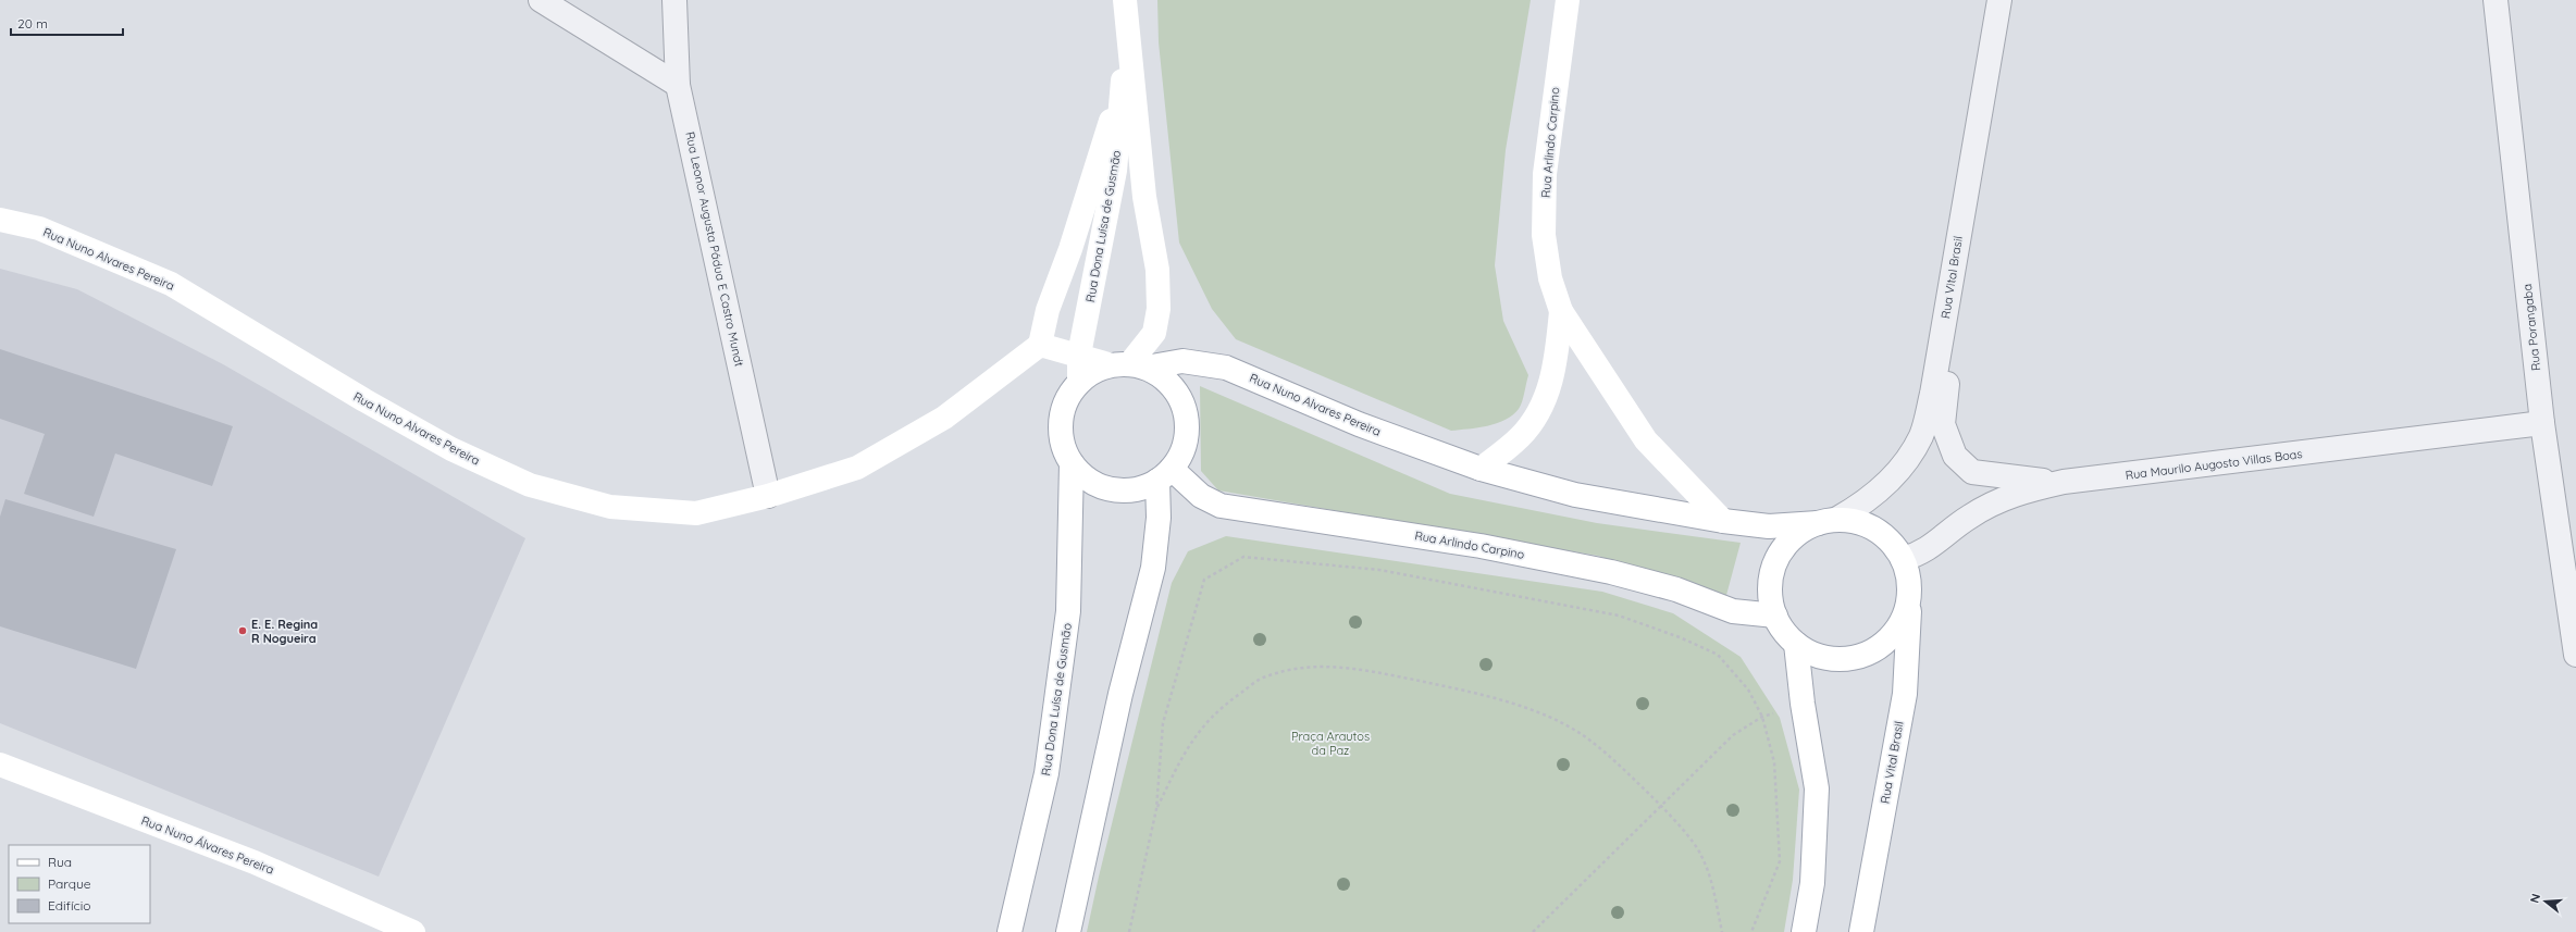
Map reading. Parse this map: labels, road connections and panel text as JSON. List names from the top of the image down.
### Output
{
  "streets": {
    "main road": [
      "Rua Arlindo Carpino",
      "Rua Dona Luísa de Gusmão",
      "Rua Nuno Alvares Pereira",
      "Rua Vital Brasil",
      "Rua Nuno Álvares Pereira"
    ],
    "street": ["Rua Leonor Augusta Pádua E Castro Mundt", "Rua Porangaba", "Rua Maurilo Augosto Villas Boas"]
  },
  "crossings": [
    ["Rua Arlindo Carpino", "Rua Dona Luísa de Gusmão"],
    ["Rua Arlindo Carpino", "Rua Nuno Alvares Pereira"],
    ["Rua Arlindo Carpino", "Rua Vital Brasil"],
    ["Rua Arlindo Carpino", "Rua Maurilo Augosto Villas Boas"],
    ["Rua Dona Luísa de Gusmão", "Rua Nuno Alvares Pereira"],
    ["Rua Leonor Augusta Pádua E Castro Mundt", "Rua Nuno Alvares Pereira"],
    ["Rua Vital Brasil", "Rua Maurilo Augosto Villas Boas"],
    ["Rua Porangaba", "Rua Maurilo Augosto Villas Boas"]
  ],
  "parks": ["Praça Arautos da Paz"],
  "places": ["E. E. Regina R Nogueira"],
  "legend": ["Rua", "Parque", "Edifício"],
  "scale_bar": "20 m",
  "north": "left"
}
